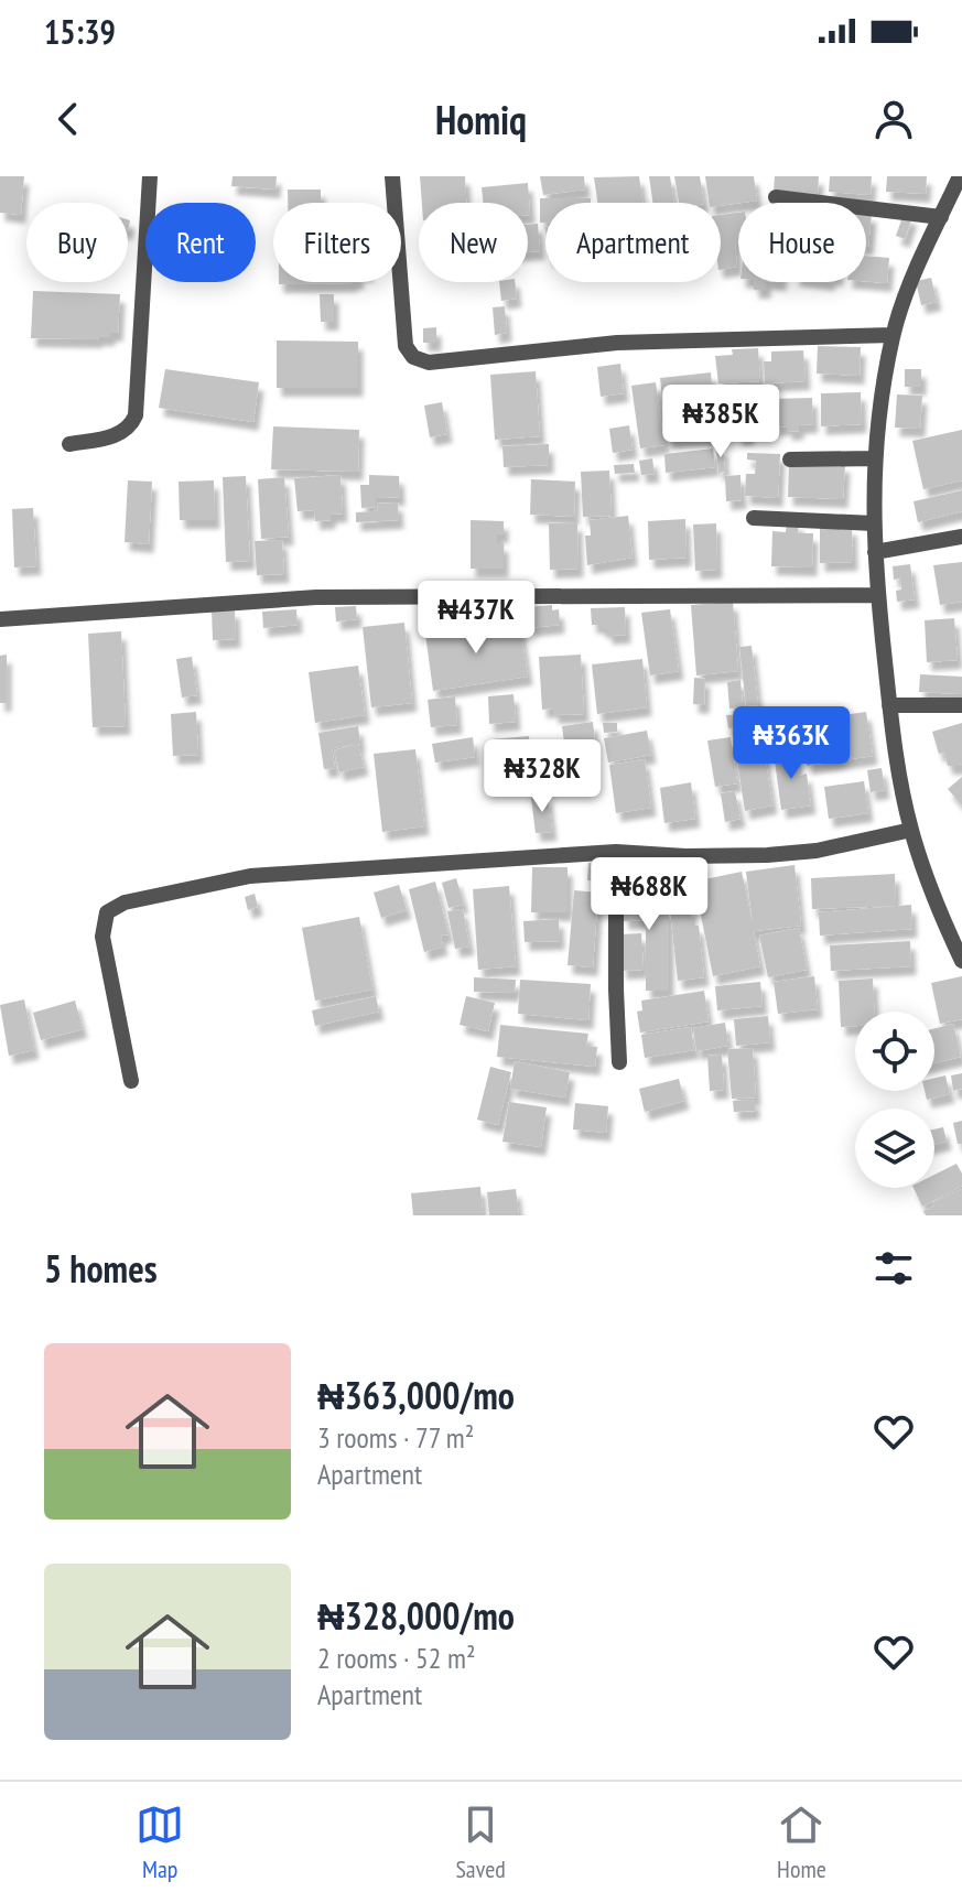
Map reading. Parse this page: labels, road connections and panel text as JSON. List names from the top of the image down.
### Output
{
  "page": {
    "status": "15:39",
    "header": "Homiq",
    "chip": [
      "Buy",
      "Rent",
      "Filters",
      "New",
      "Apartment",
      "House"
    ],
    "price": [
      "₦385K",
      "₦437K",
      "₦363K",
      "₦328K",
      "₦688K"
    ],
    "heading": "5 homes",
    "list": [
      {
        "name": "₦363,000/mo",
        "note": "3 rooms · 77 m² · Apartment"
      },
      {
        "name": "₦328,000/mo",
        "note": "2 rooms · 52 m² · Apartment"
      }
    ],
    "tabs": ["Map", "Saved", "Home"]
  }
}
